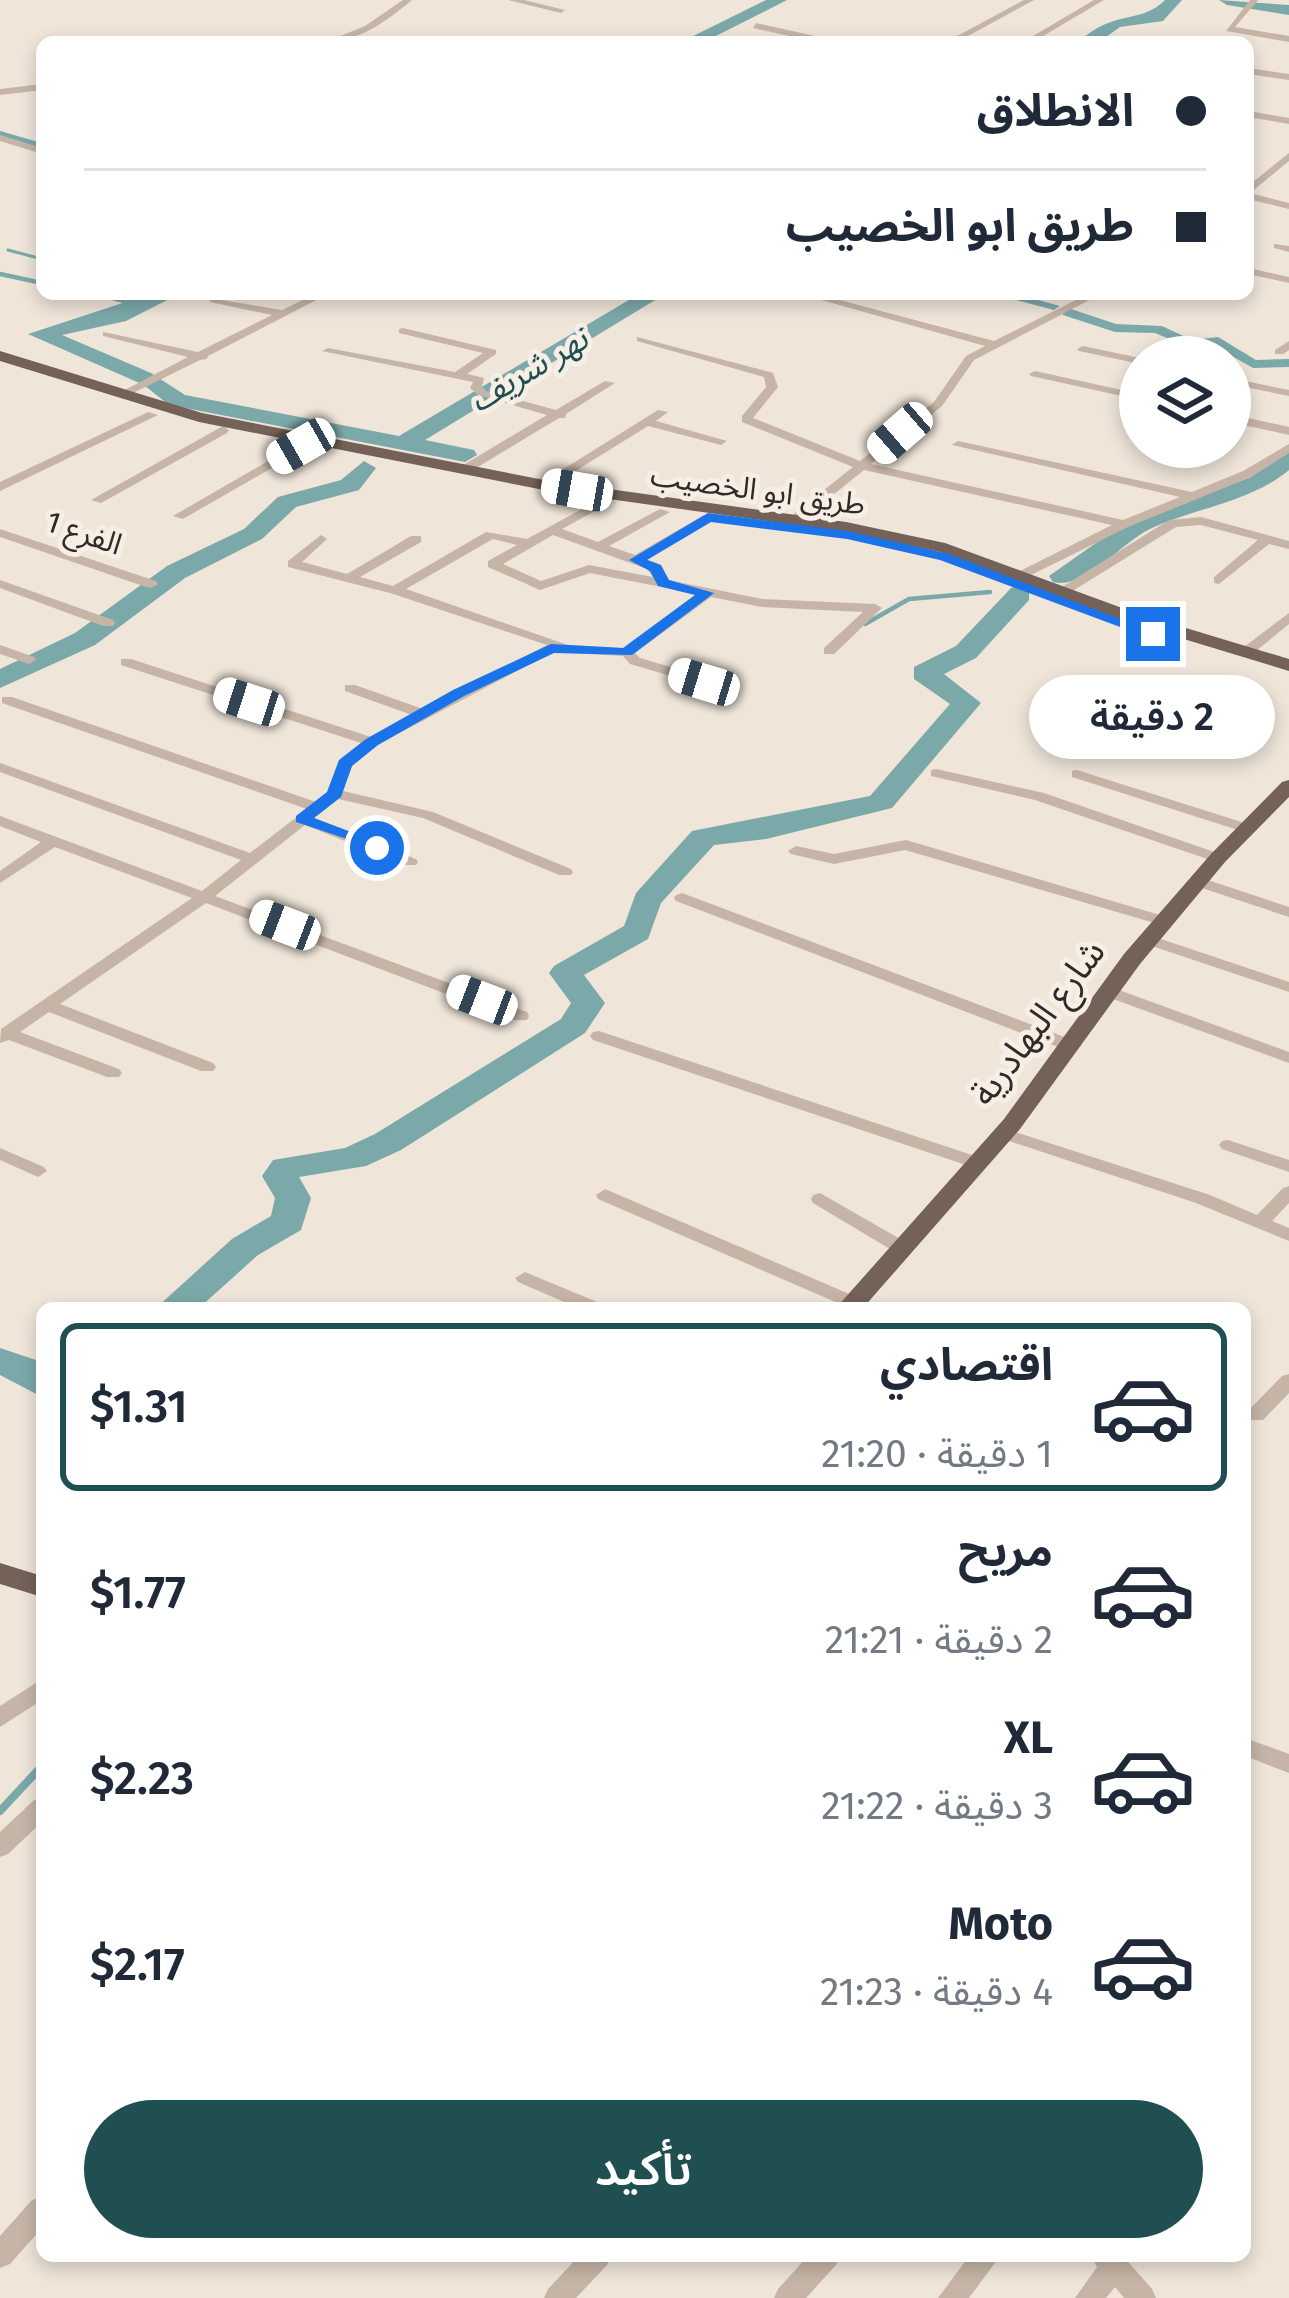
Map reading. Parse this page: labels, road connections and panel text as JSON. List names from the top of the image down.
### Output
{
  "streets": {
    "main road": ["طريق ابو الخصيب", "شارع البهادرية"],
    "street": ["الفرع 1"]
  },
  "water": ["نهر شريف"],
  "page": {
    "banner": ["الانطلاق", "طريق ابو الخصيب"],
    "bubble": "2 دقيقة",
    "list": [
      {
        "name": "اقتصادي",
        "note": "1 دقيقة · 21:20",
        "value": "$1.31"
      },
      {
        "name": "مريح",
        "note": "2 دقيقة · 21:21",
        "value": "$1.77"
      },
      {
        "name": "XL",
        "note": "3 دقيقة · 21:22",
        "value": "$2.23"
      },
      {
        "name": "Moto",
        "note": "4 دقيقة · 21:23",
        "value": "$2.17"
      }
    ],
    "buttons": "تأكيد"
  }
}
